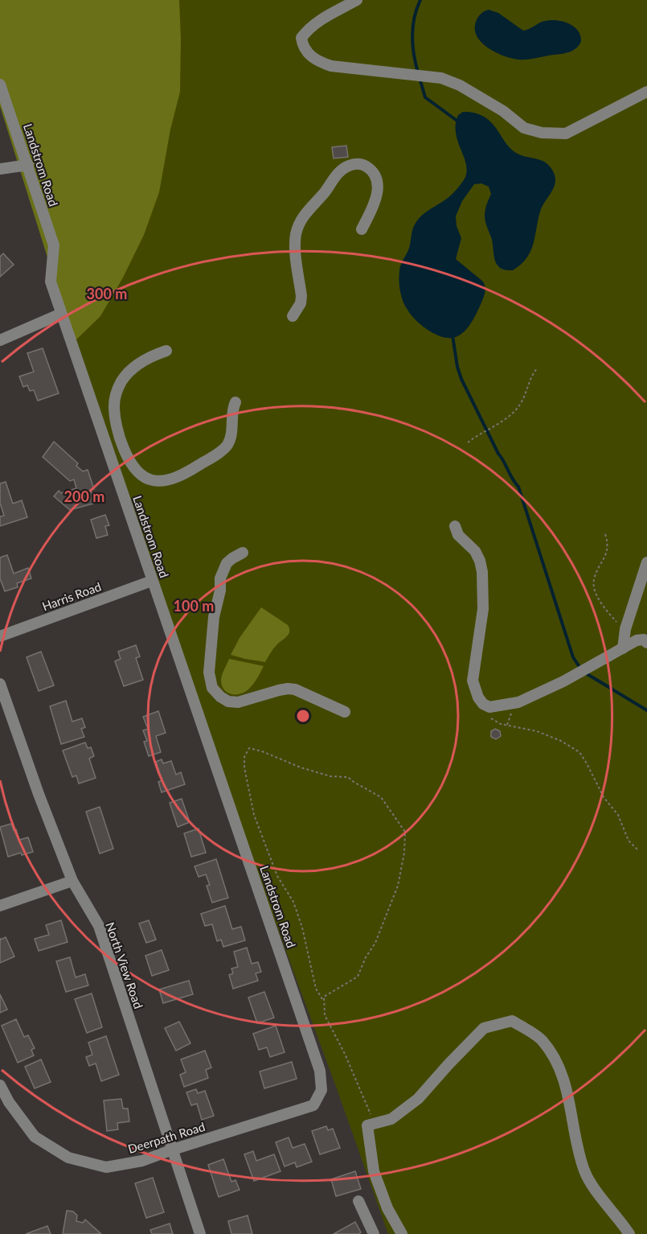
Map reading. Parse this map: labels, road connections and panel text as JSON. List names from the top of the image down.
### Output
{
  "streets": {
    "street": [
      "Landstrom Road",
      "Harris Road",
      "North View Road",
      "Deerpath Road"
    ]
  },
  "crossings": [
    ["Landstrom Road", "Harris Road"],
    ["Landstrom Road", "Deerpath Road"],
    ["North View Road", "Deerpath Road"]
  ],
  "rings": ["300 m", "200 m", "100 m"]
}
